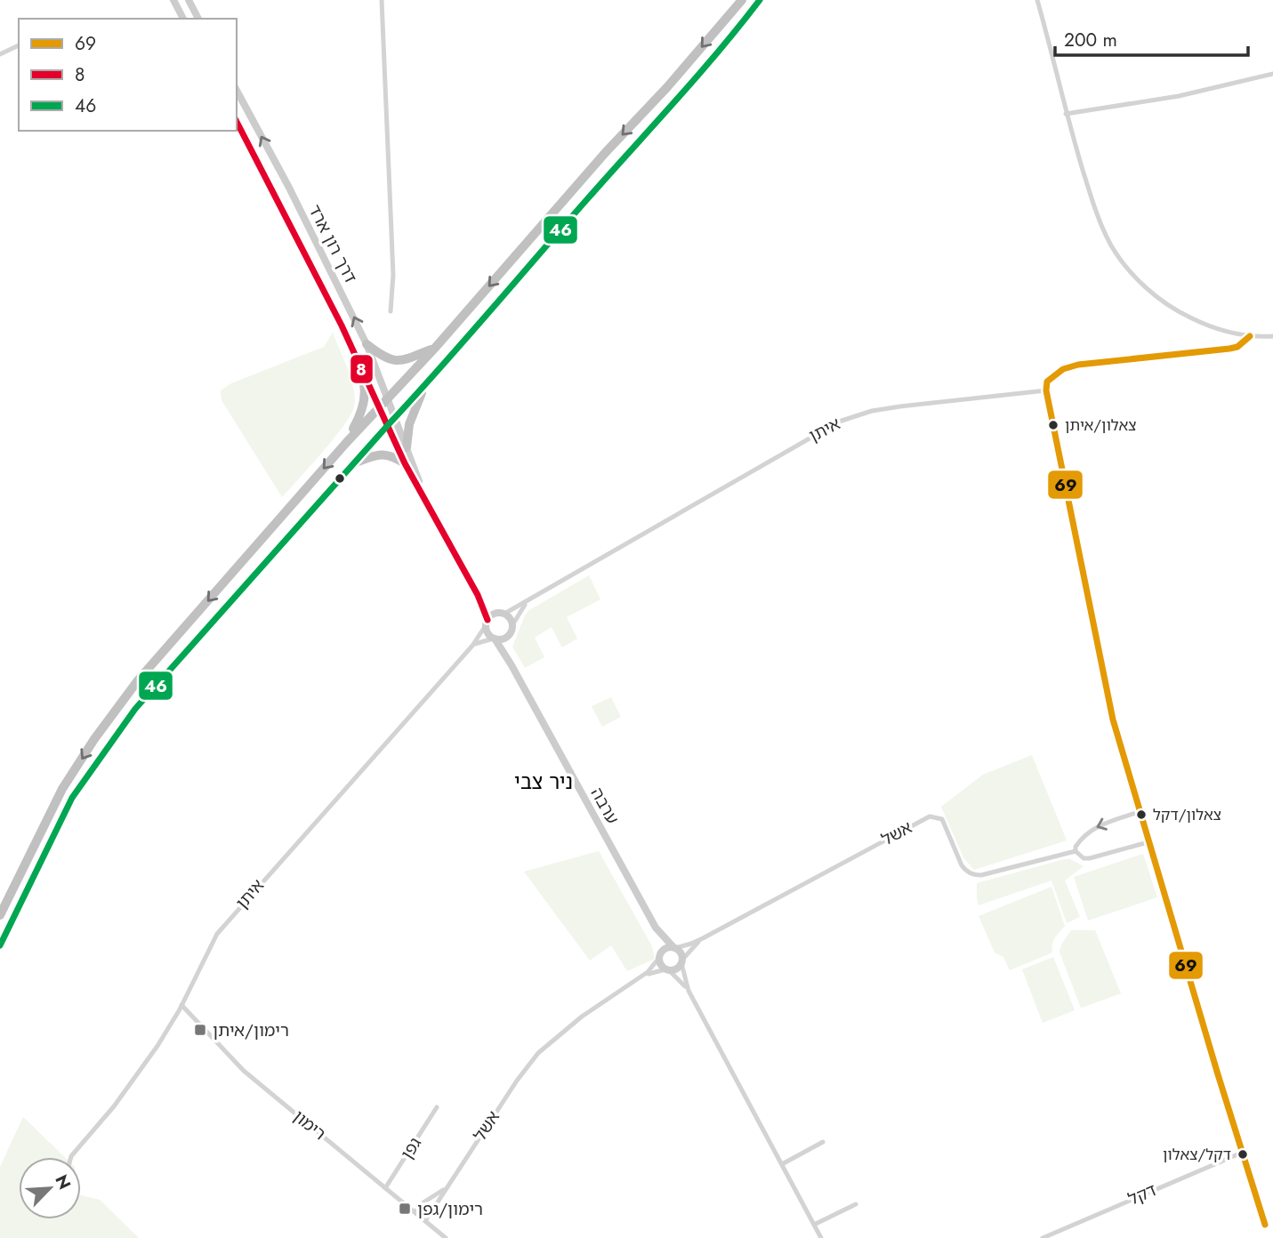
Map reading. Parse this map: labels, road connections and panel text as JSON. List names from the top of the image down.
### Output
{
  "streets": {
    "street": [
      "דרך רון ארד",
      "איתן",
      "ערבה",
      "אשל",
      "רימון",
      "גפן",
      "דקל"
    ]
  },
  "crossings": [
    ["איתן", "ערבה"],
    ["איתן", "רימון"],
    ["ערבה", "אשל"],
    ["אשל", "רימון"],
    ["רימון", "גפן"]
  ],
  "districts": ["ניר צבי"],
  "places": {
    "other": ["צאלון/איתן", "צאלון/דקל", "דקל/צאלון"],
    "transit": ["רימון/איתן", "רימון/גפן"]
  },
  "lines": ["transit line 46", "transit line 8", "transit line 69"],
  "legend": ["69", "8", "46"],
  "scale_bar": "200 m",
  "north": "top right"
}
